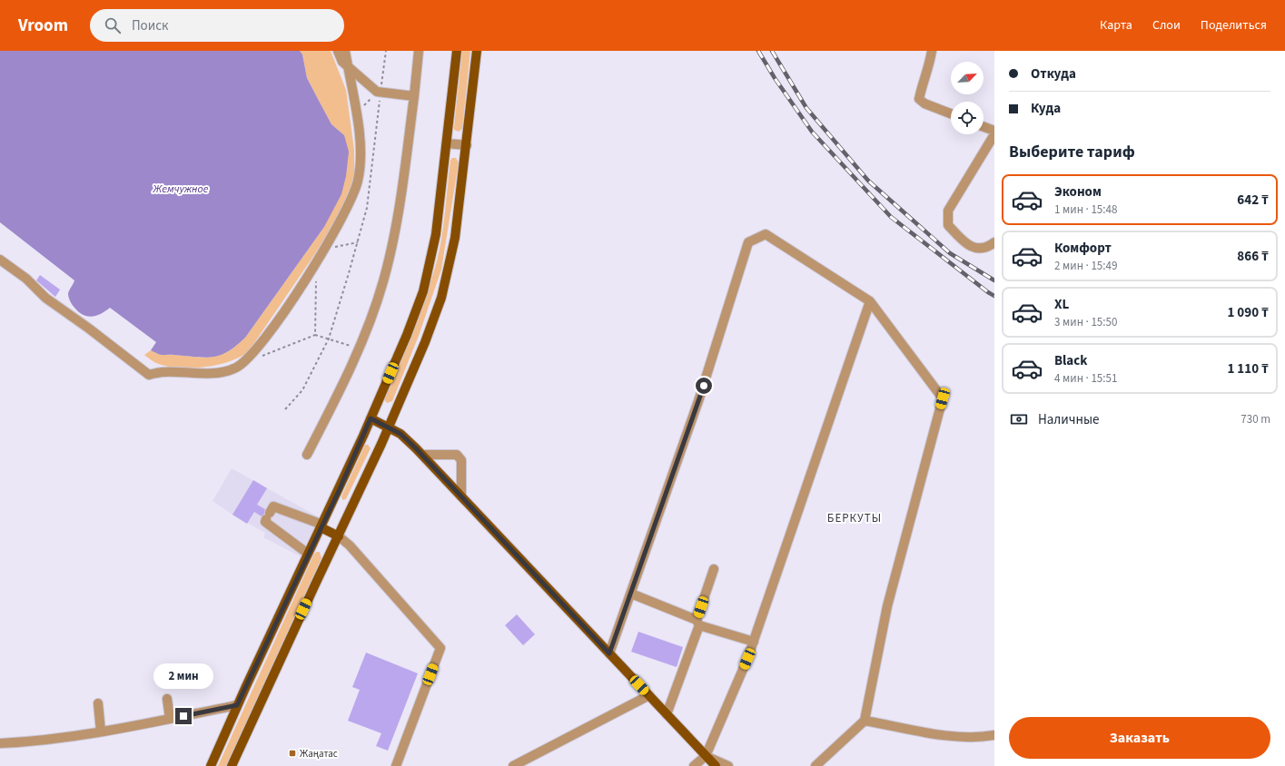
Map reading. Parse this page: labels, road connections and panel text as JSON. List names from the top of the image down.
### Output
{
  "districts": ["БЕРКУТЫ"],
  "water": ["Жемчужное"],
  "places": {
    "transit": ["Жаңатас"]
  },
  "north": "top right",
  "page": {
    "header": "Vroom",
    "search": "Поиск",
    "nav": ["Карта", "Слои", "Поделиться"],
    "banner": ["Откуда", "Куда"],
    "heading": "Выберите тариф",
    "list": [
      {
        "name": "Эконом",
        "note": "1 мин · 15:48",
        "value": "642 ₸"
      },
      {
        "name": "Комфорт",
        "note": "2 мин · 15:49",
        "value": "866 ₸"
      },
      {
        "name": "XL",
        "note": "3 мин · 15:50",
        "value": "1 090 ₸"
      },
      {
        "name": "Black",
        "note": "4 мин · 15:51",
        "value": "1 110 ₸"
      }
    ],
    "pay": ["Наличные", "730 m"],
    "bubble": "2 мин",
    "buttons": "Заказать"
  }
}
